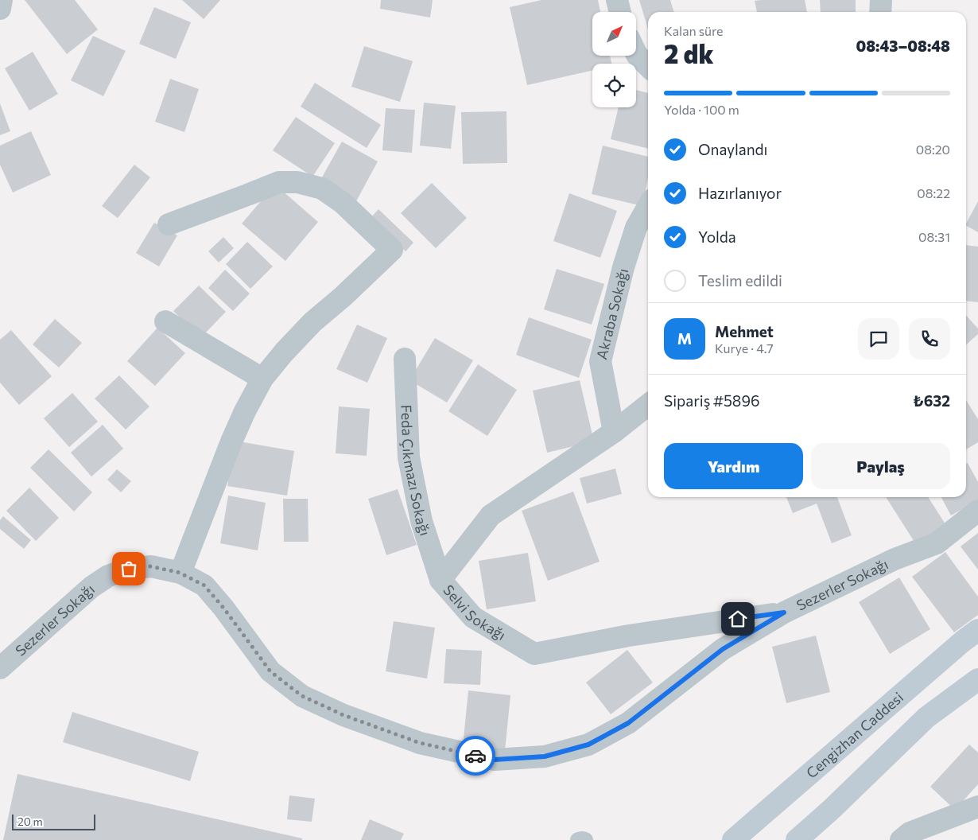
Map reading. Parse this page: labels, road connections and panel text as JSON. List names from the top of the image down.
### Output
{
  "streets": {
    "main road": ["Cengizhan Caddesi"],
    "street": [
      "Akraba Sokağı",
      "Feda Çıkmazı Sokağı",
      "Sezerler Sokağı",
      "Selvi Sokağı"
    ]
  },
  "crossings": [
    ["Akraba Sokağı", "Selvi Sokağı"],
    ["Feda Çıkmazı Sokağı", "Selvi Sokağı"],
    ["Sezerler Sokağı", "Selvi Sokağı"]
  ],
  "scale_bar": "20 m",
  "north": "top right",
  "page": {
    "heading": ["2 dk", "Kalan süre", "08:43–08:48"],
    "panel": [
      "Mehmet",
      "Kurye · 4.7",
      "Sipariş #5896",
      "₺632"
    ],
    "bar": "Yolda · 100 m",
    "list": [
      ["Onaylandı", "08:20"],
      ["Hazırlanıyor", "08:22"],
      ["Yolda", "08:31"],
      "Teslim edildi"
    ],
    "round": "M",
    "buttons": ["Yardım", "Paylaş"],
    "scale": "20 m"
  }
}
